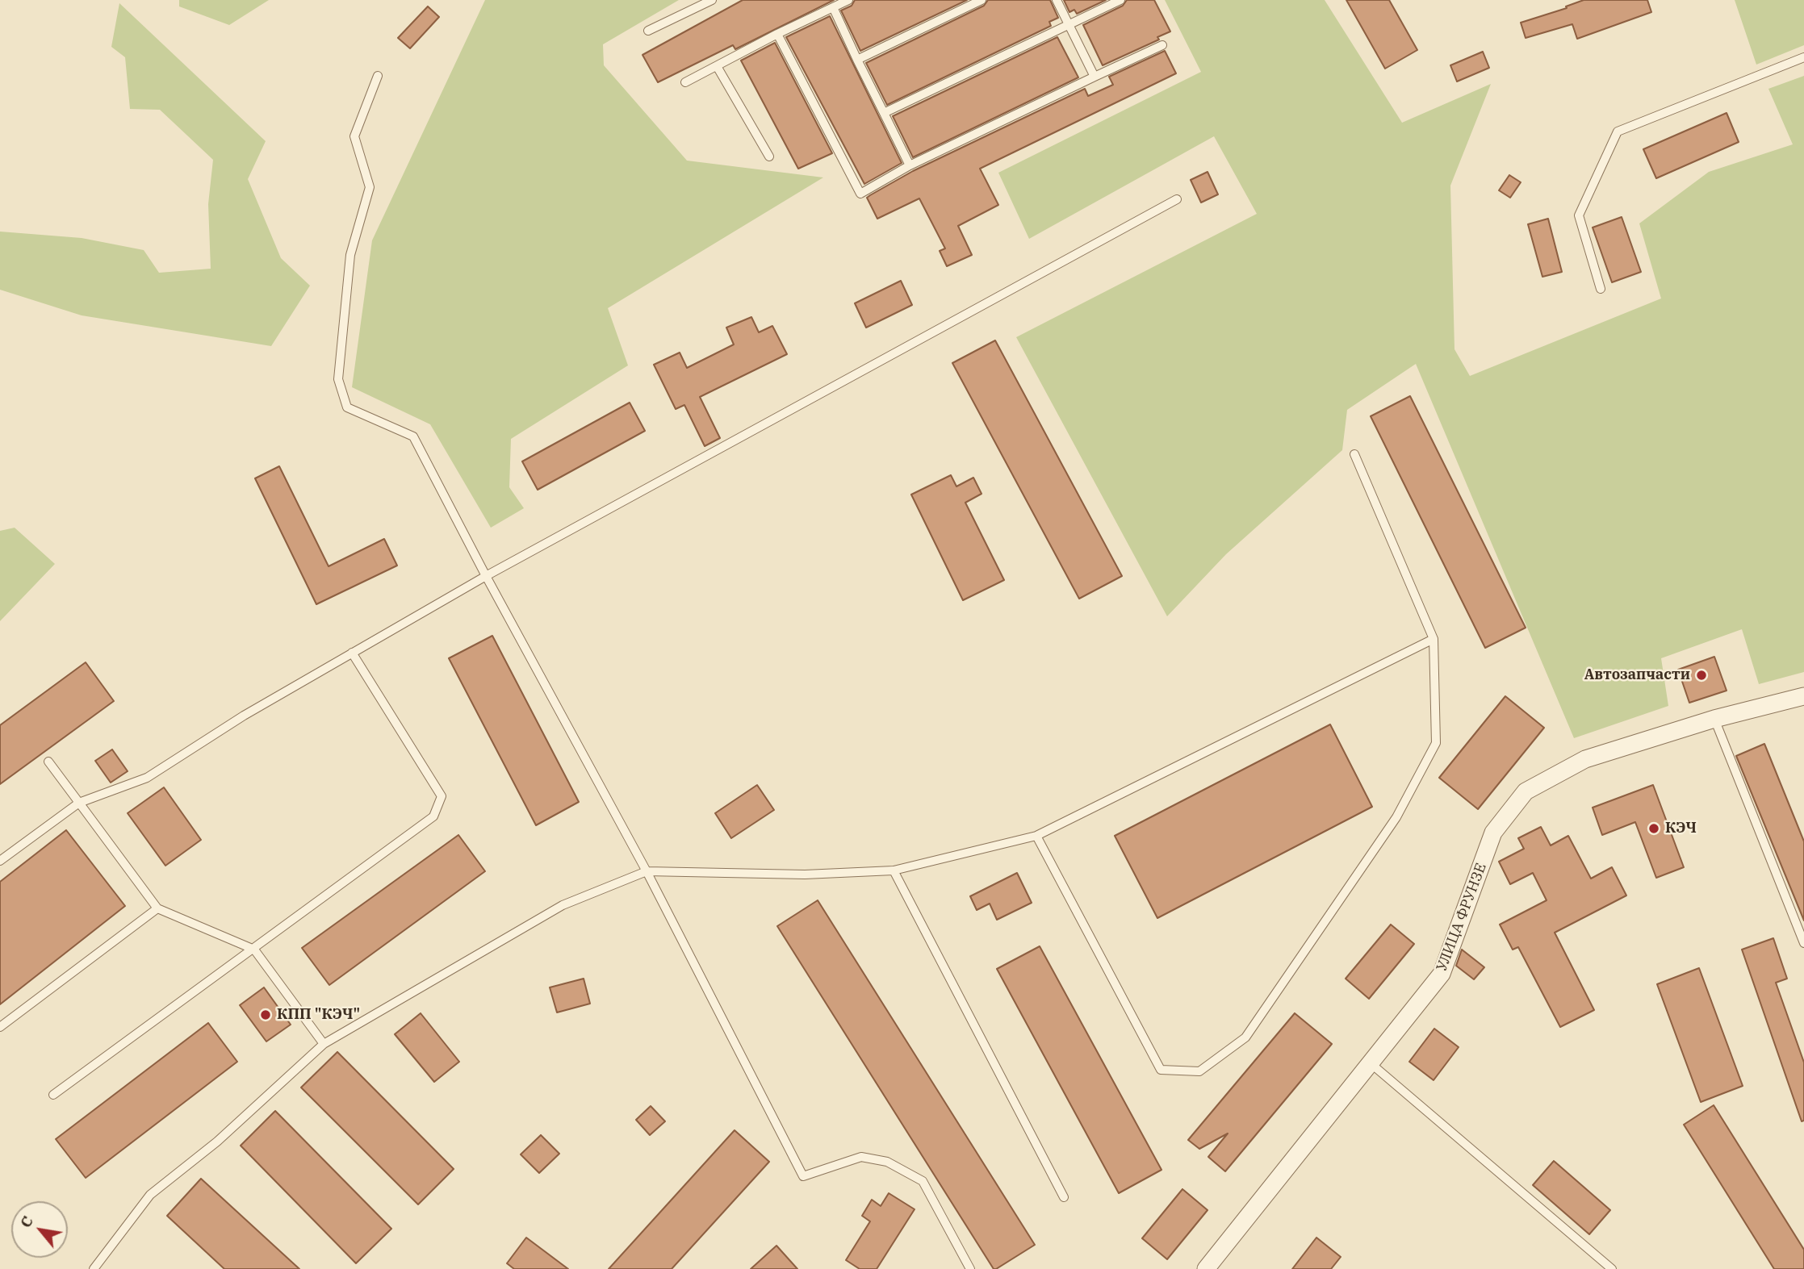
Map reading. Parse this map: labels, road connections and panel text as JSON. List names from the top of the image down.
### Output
{
  "streets": {
    "street": ["УЛИЦА ФРУНЗЕ"]
  },
  "places": ["Автозапчасти", "КЭЧ", "КПП \"КЭЧ\""],
  "north": "top left"
}
